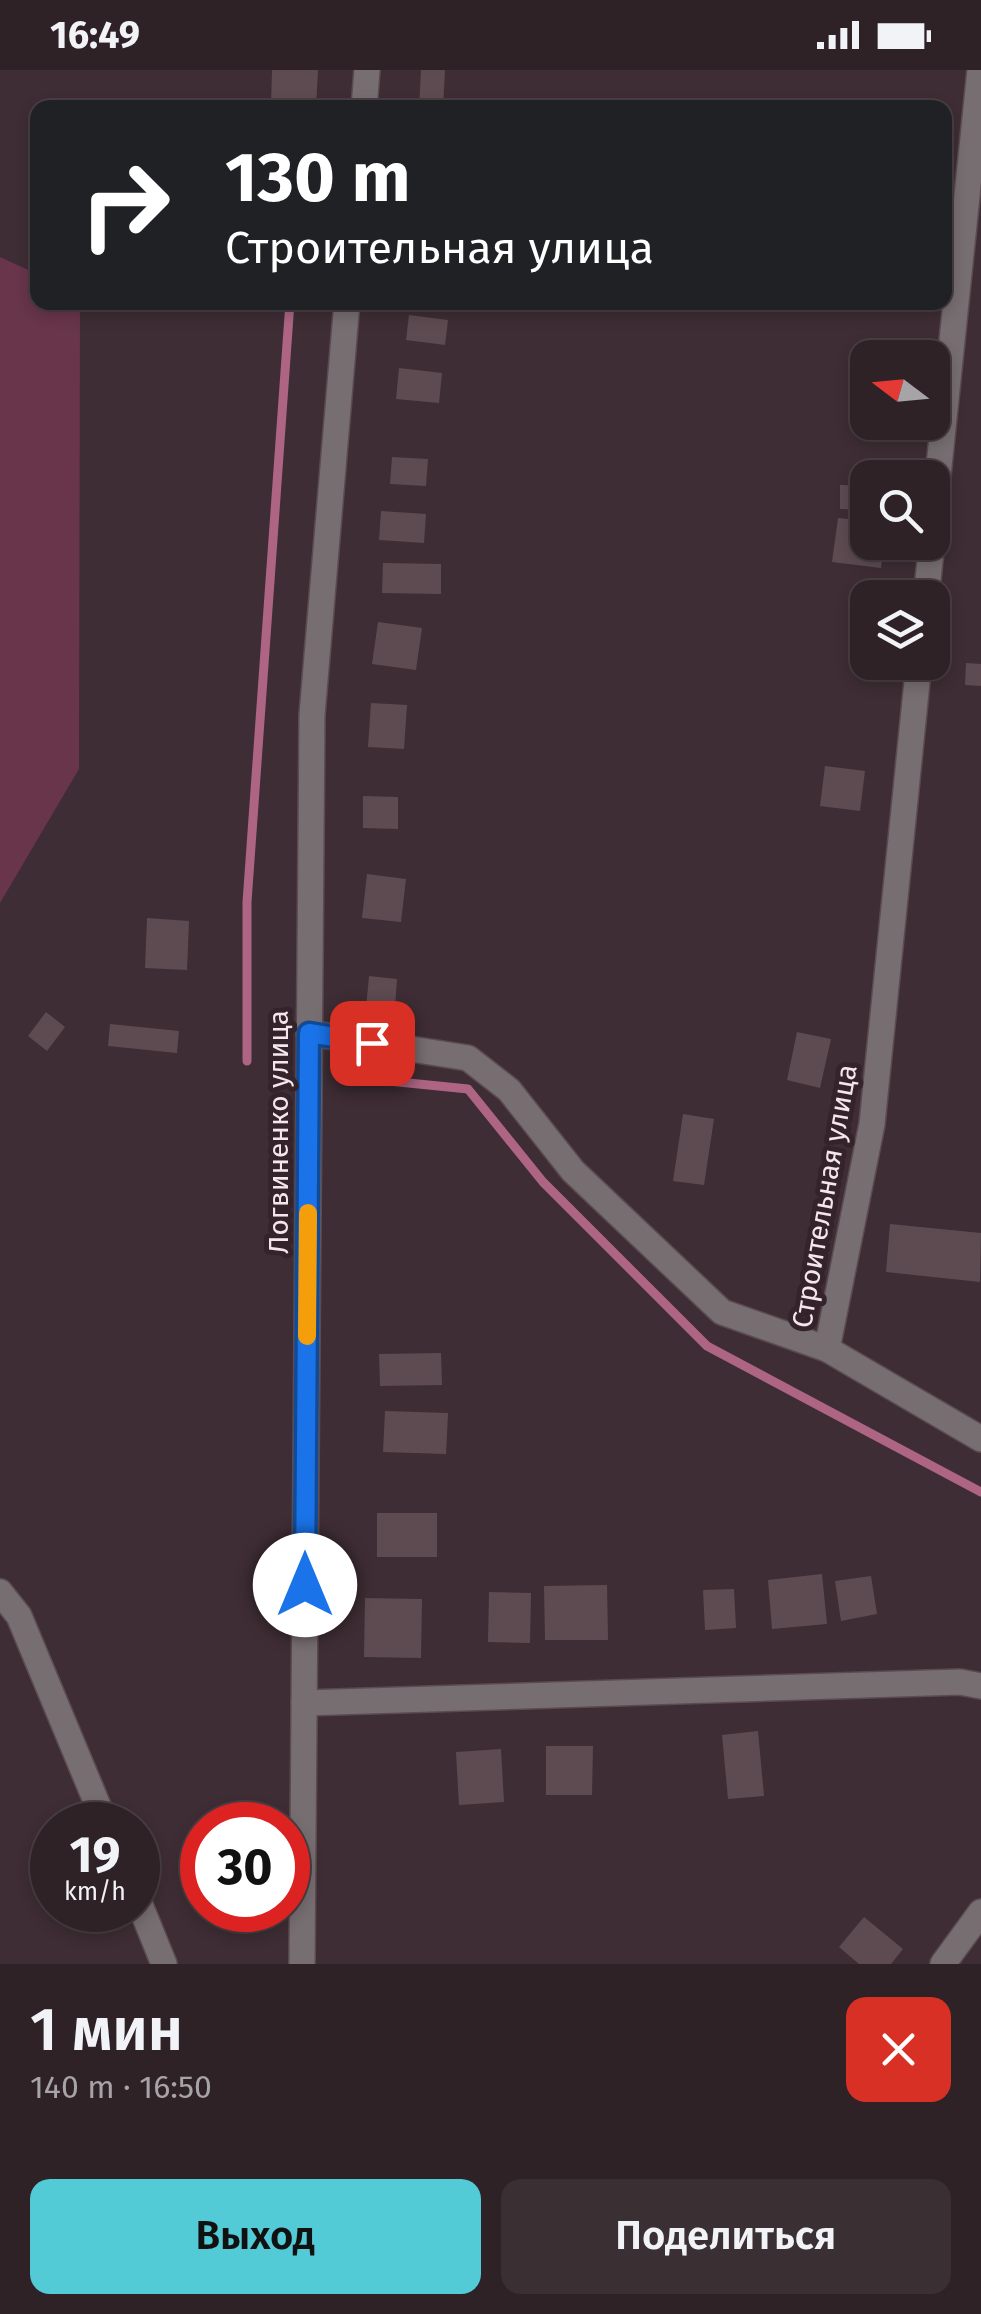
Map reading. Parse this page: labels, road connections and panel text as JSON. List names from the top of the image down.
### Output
{
  "streets": {
    "street": ["Логвиненко улица", "Строительная улица"]
  },
  "crossings": [
    ["Логвиненко улица", "Строительная улица"]
  ],
  "north": "left",
  "page": {
    "status": "16:49",
    "turn": ["130 m", "Строительная улица"],
    "speed": "19 km/h",
    "limit": "30",
    "heading": ["1 мин", "140 m · 16:50"],
    "buttons": ["Выход", "Поделиться"]
  }
}
